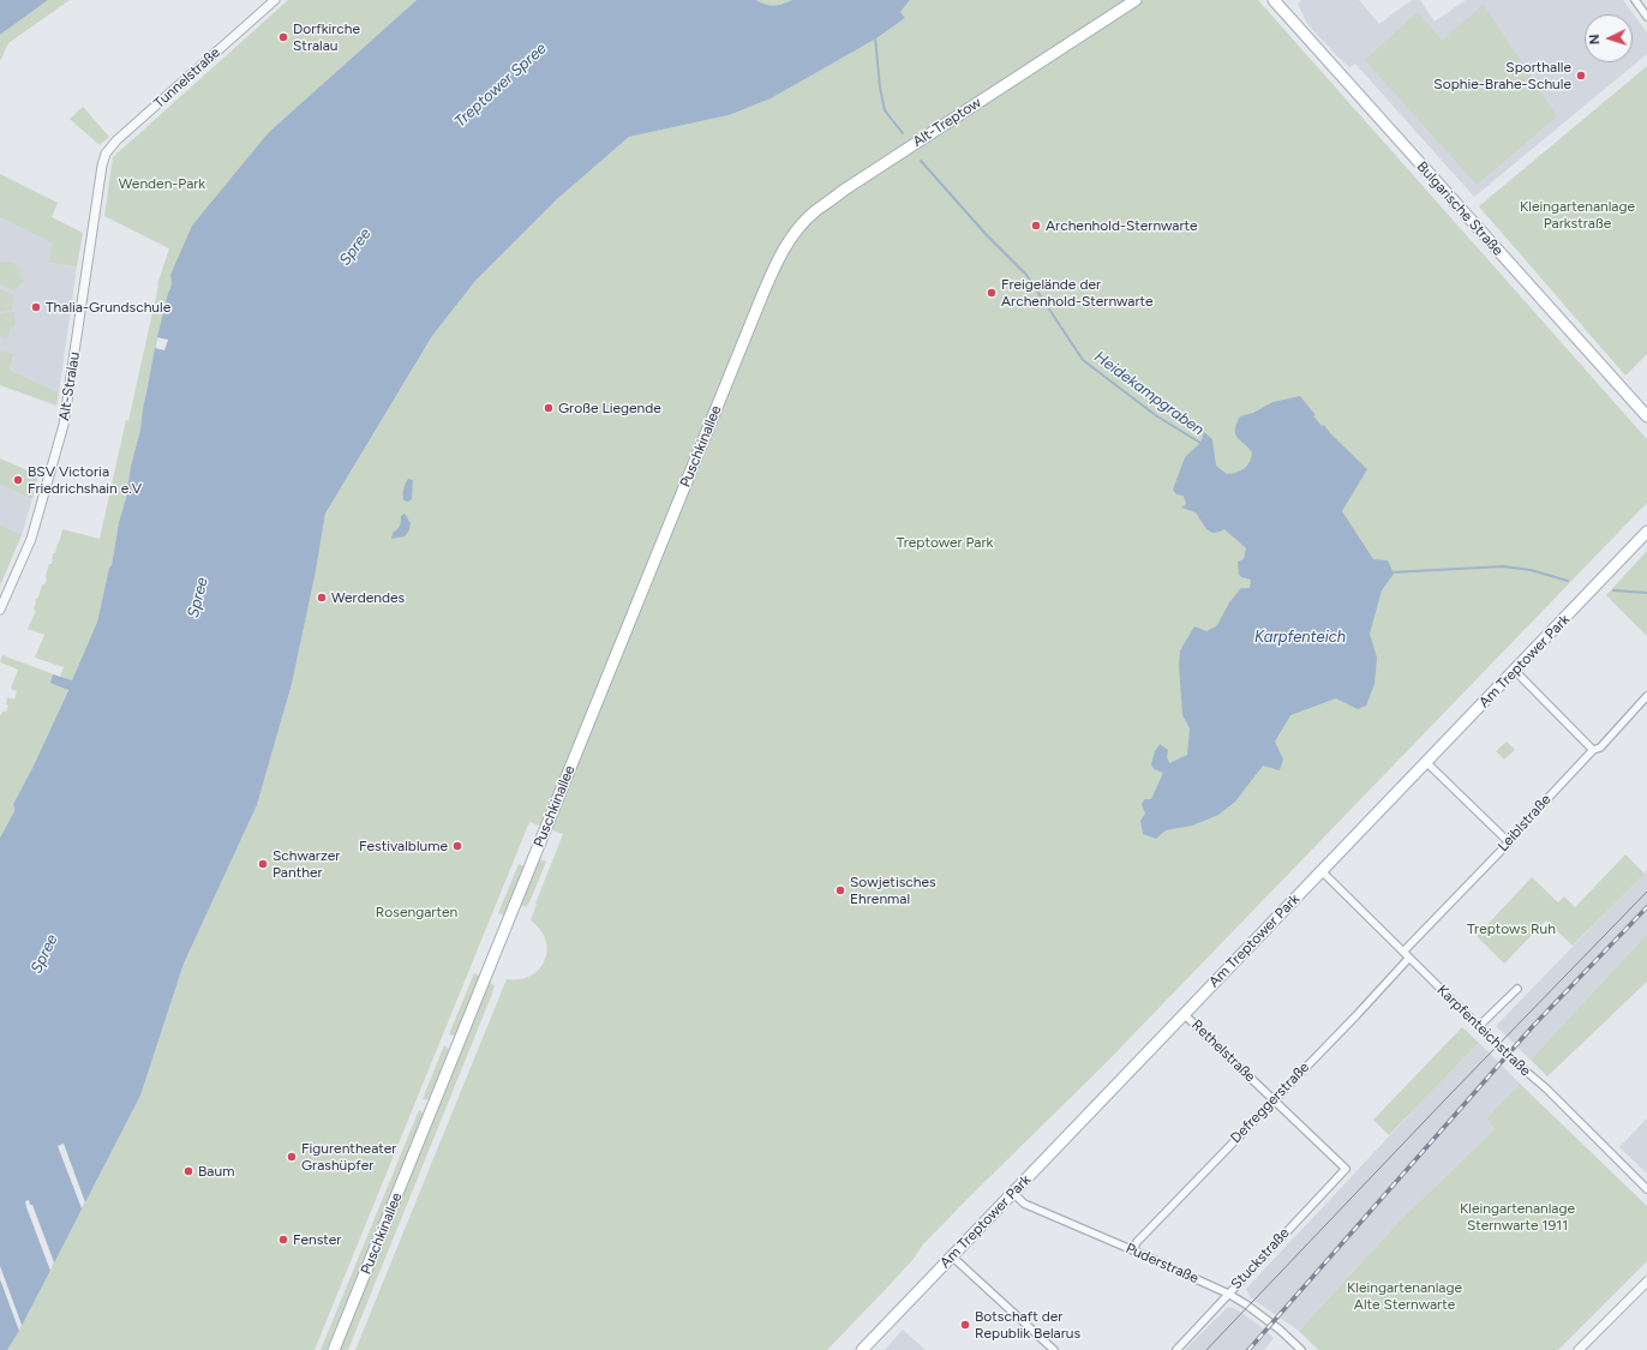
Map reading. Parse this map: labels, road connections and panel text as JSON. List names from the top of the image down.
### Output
{
  "streets": {
    "main road": [
      "Alt-Treptow",
      "Bulgarische Straße",
      "Puschkinallee",
      "Am Treptower Park"
    ],
    "street": [
      "Tunnelstraße",
      "Alt-Stralau",
      "Leiblstraße",
      "Karpfenteichstraße",
      "Rethelstraße",
      "Defreggerstraße",
      "Stuckstraße",
      "Puderstraße"
    ]
  },
  "crossings": [
    ["Tunnelstraße", "Alt-Stralau"],
    ["Alt-Treptow", "Puschkinallee"],
    ["Am Treptower Park", "Karpfenteichstraße"],
    ["Am Treptower Park", "Rethelstraße"],
    ["Am Treptower Park", "Puderstraße"],
    ["Leiblstraße", "Karpfenteichstraße"],
    ["Karpfenteichstraße", "Defreggerstraße"],
    ["Rethelstraße", "Defreggerstraße"],
    ["Rethelstraße", "Stuckstraße"],
    ["Defreggerstraße", "Puderstraße"],
    ["Stuckstraße", "Puderstraße"]
  ],
  "water": [
    "Treptower Spree",
    "Spree",
    "Heidekampgraben",
    "Karpfenteich"
  ],
  "parks": [
    "Wenden-Park",
    "Kleingartenanlage Parkstraße",
    "Treptower Park",
    "Rosengarten",
    "Treptows Ruh",
    "Kleingartenanlage Sternwarte 1911",
    "Kleingartenanlage Alte Sternwarte"
  ],
  "places": [
    "Dorfkirche Stralau",
    "Sporthalle Sophie-Brahe-Schule",
    "Archenhold-Sternwarte",
    "Freigelände der Archenhold-Sternwarte",
    "Thalia-Grundschule",
    "Große Liegende",
    "BSV Victoria Friedrichshain e.V",
    "Werdendes",
    "Festivalblume",
    "Schwarzer Panther",
    "Sowjetisches Ehrenmal",
    "Figurentheater Grashüpfer",
    "Baum",
    "Fenster",
    "Botschaft der Republik Belarus"
  ],
  "north": "left"
}
